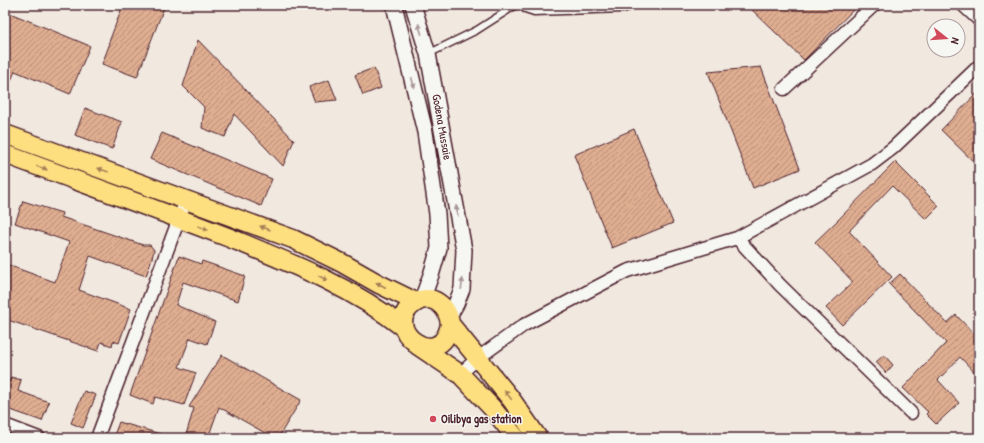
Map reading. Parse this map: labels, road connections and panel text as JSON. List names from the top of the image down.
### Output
{
  "streets": {
    "street": ["Godena Mussaie"]
  },
  "places": ["Oilibya gas station"],
  "north": "right"
}
